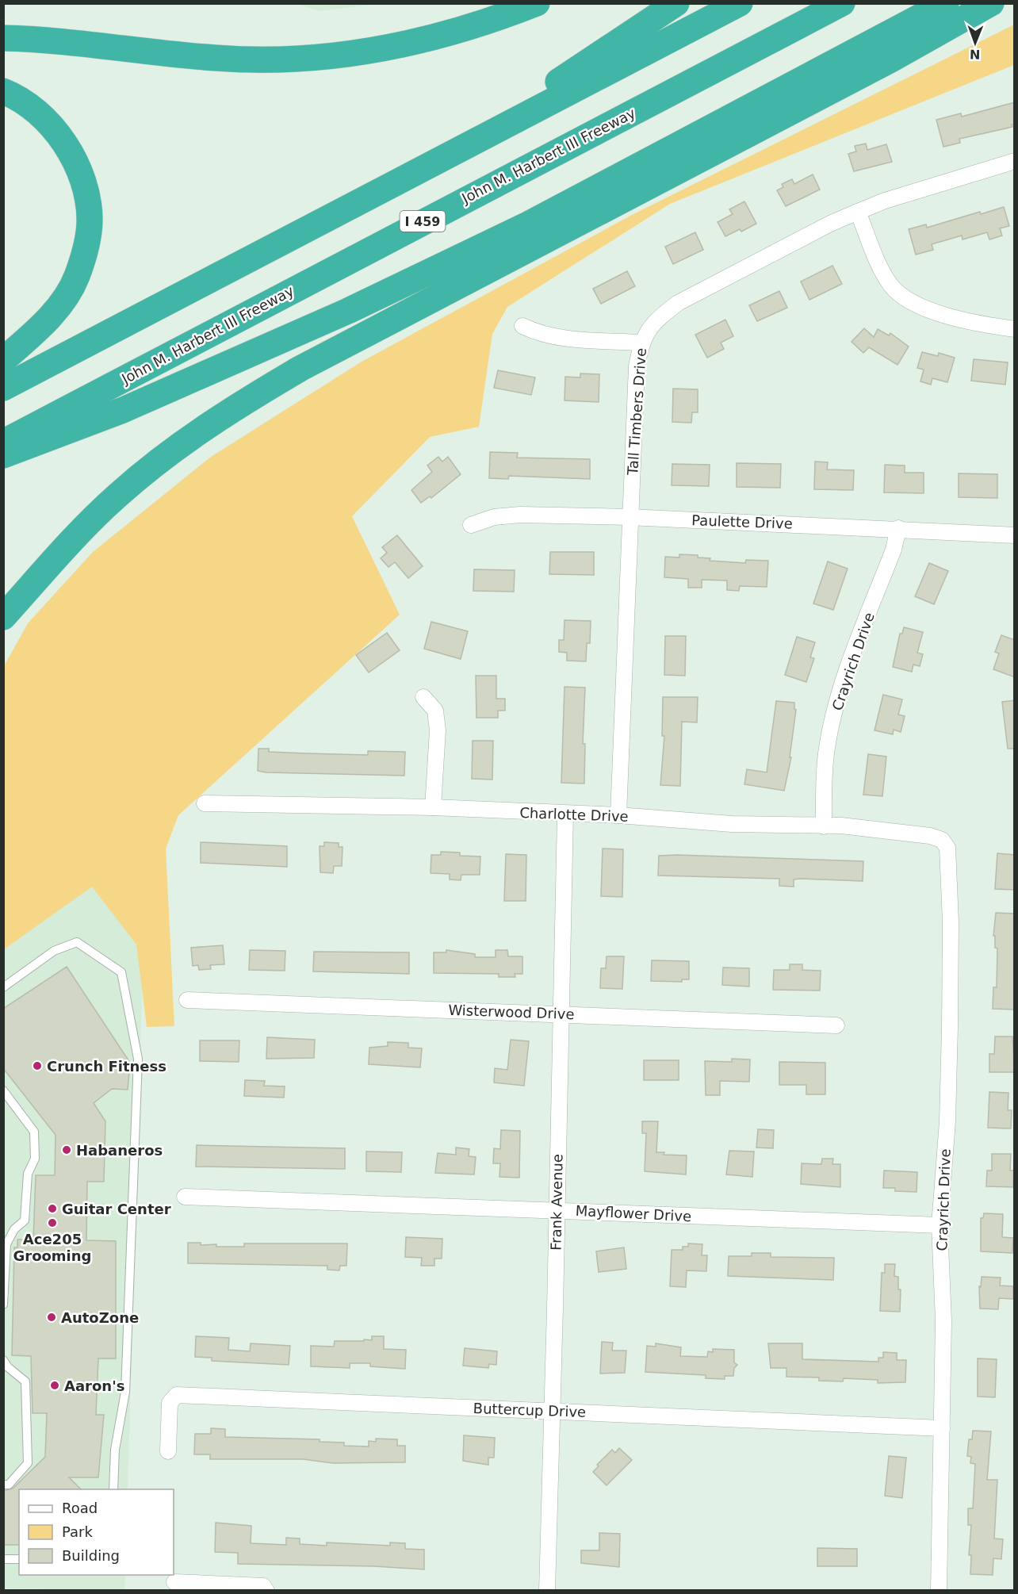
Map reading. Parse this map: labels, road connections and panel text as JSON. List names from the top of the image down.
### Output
{
  "streets": {
    "highway": ["John M. Harbert III Freeway", "I 459"],
    "street": [
      "Tall Timbers Drive",
      "Paulette Drive",
      "Crayrich Drive",
      "Charlotte Drive",
      "Wisterwood Drive",
      "Frank Avenue",
      "Mayflower Drive",
      "Buttercup Drive"
    ]
  },
  "crossings": [
    ["Tall Timbers Drive", "Paulette Drive"],
    ["Tall Timbers Drive", "Charlotte Drive"],
    ["Paulette Drive", "Crayrich Drive"],
    ["Crayrich Drive", "Charlotte Drive"],
    ["Crayrich Drive", "Mayflower Drive"],
    ["Crayrich Drive", "Buttercup Drive"],
    ["Charlotte Drive", "Frank Avenue"],
    ["Wisterwood Drive", "Frank Avenue"],
    ["Frank Avenue", "Mayflower Drive"],
    ["Frank Avenue", "Buttercup Drive"]
  ],
  "places": [
    "Crunch Fitness",
    "Habaneros",
    "Guitar Center",
    "Ace205 Grooming",
    "AutoZone",
    "Aaron's"
  ],
  "legend": ["Road", "Park", "Building"],
  "north": "bottom"
}
